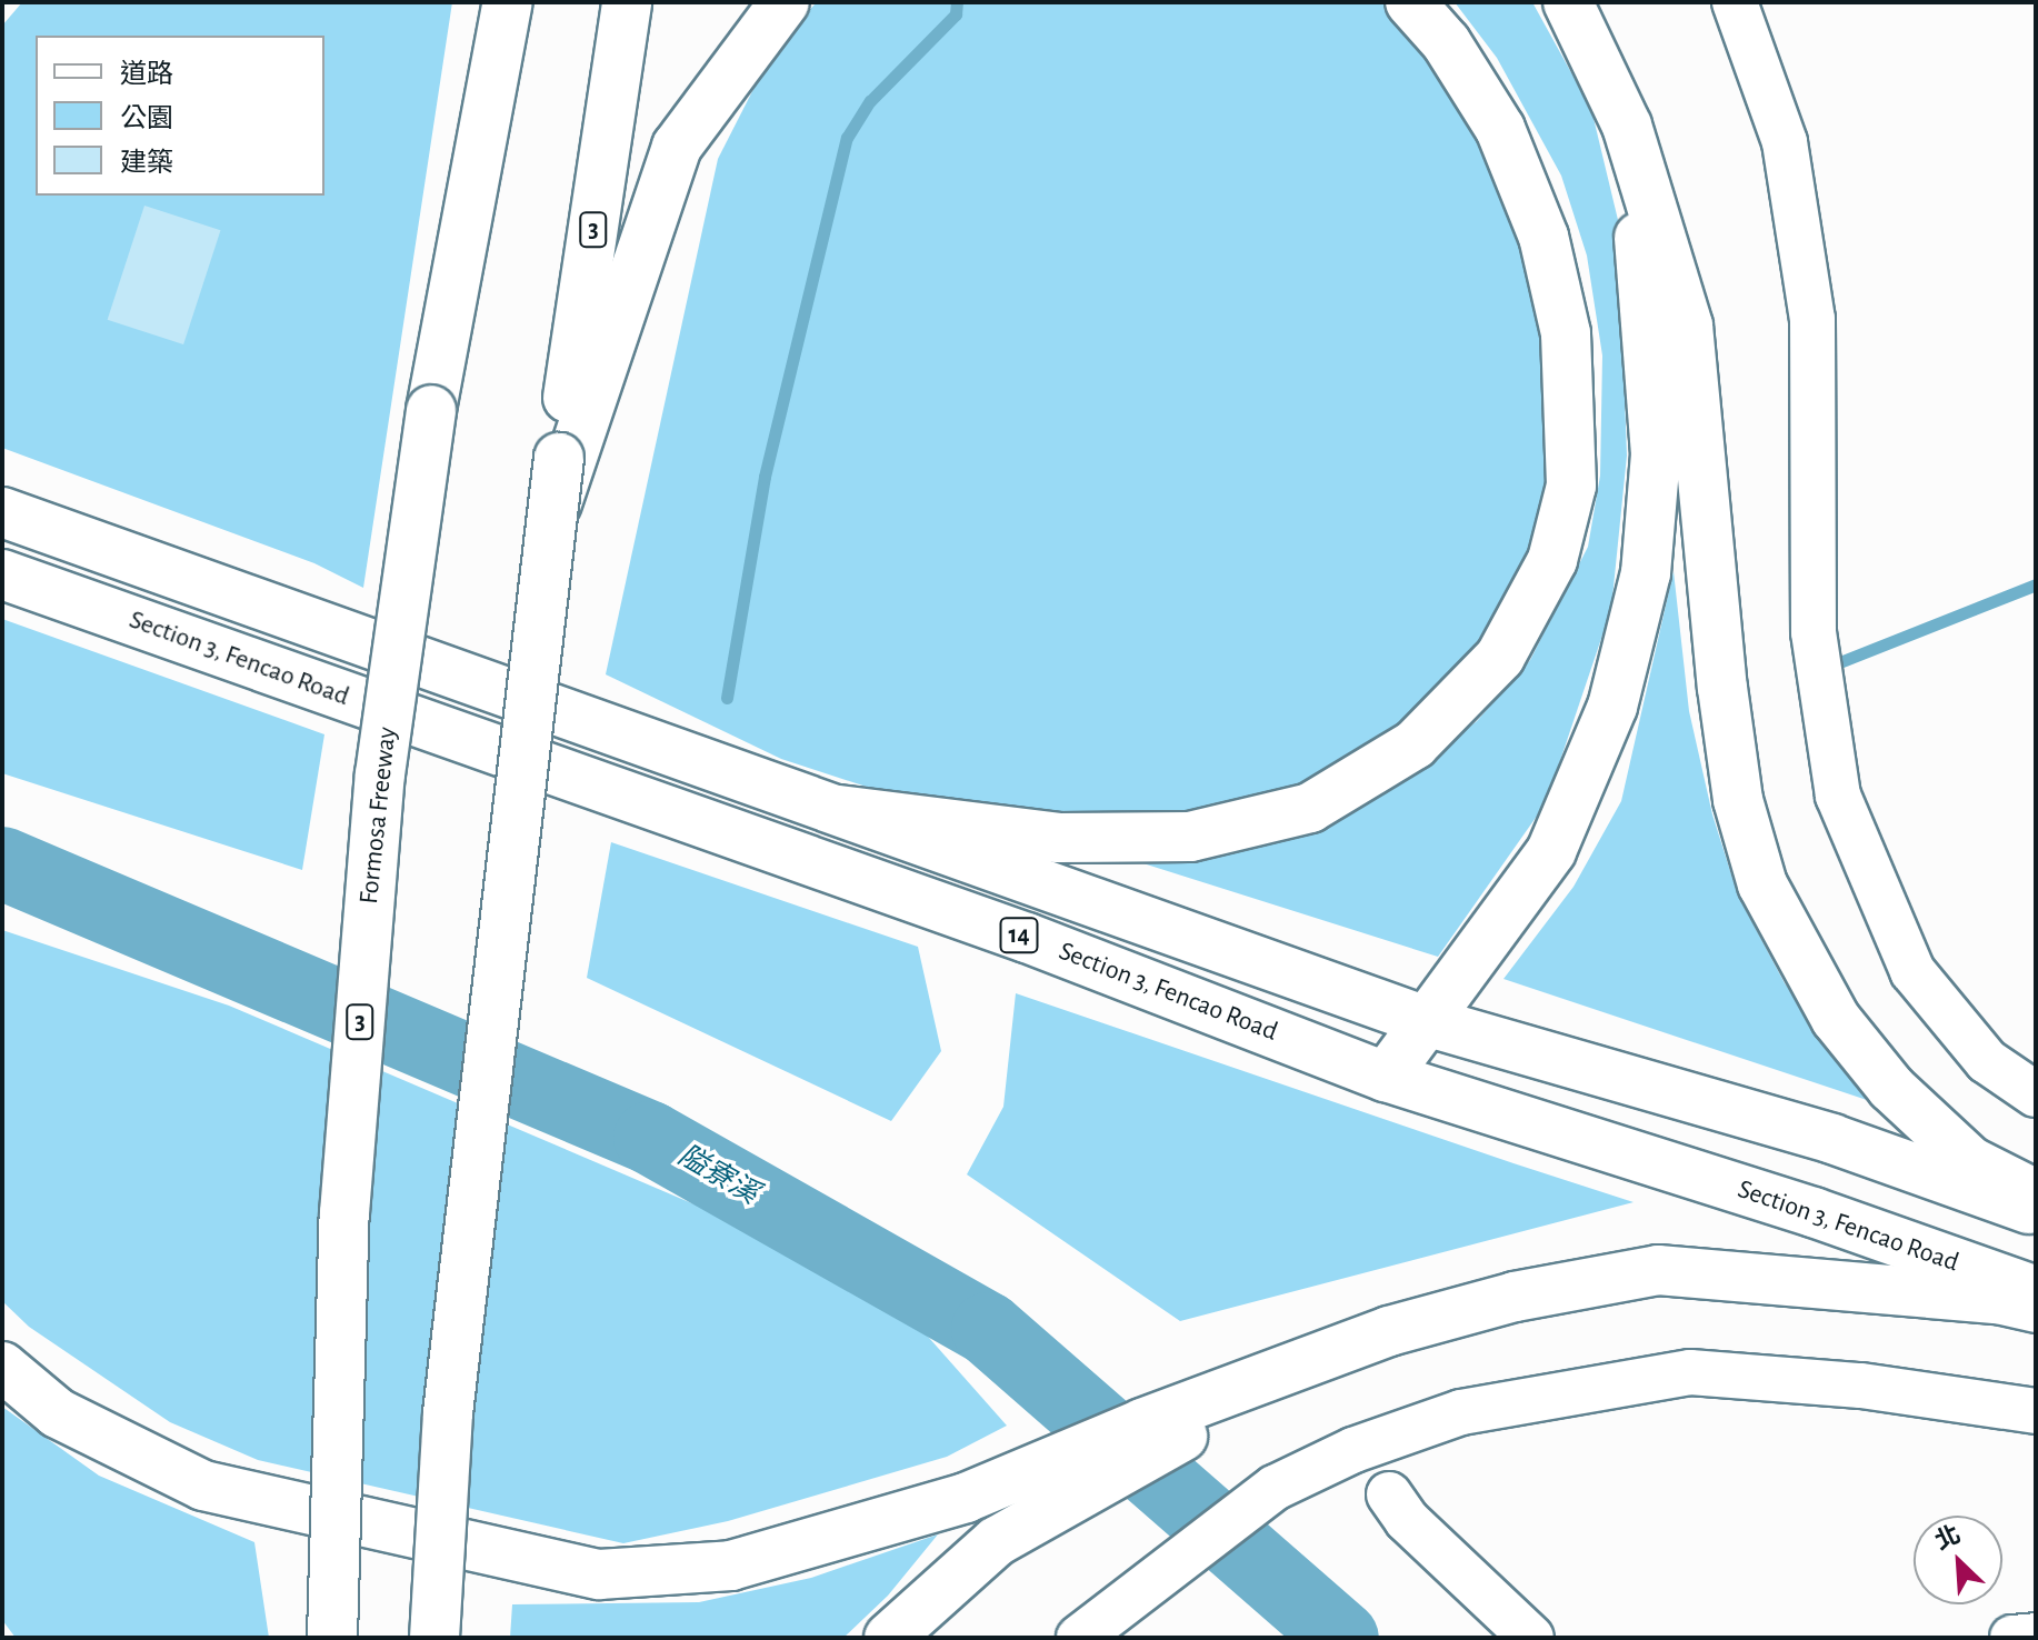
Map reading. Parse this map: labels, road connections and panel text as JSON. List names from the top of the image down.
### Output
{
  "streets": {
    "main road": [
      "3",
      "Section 3, Fencao Road",
      "Formosa Freeway",
      "14"
    ]
  },
  "water": ["隘寮溪"],
  "legend": ["道路", "公園", "建築"],
  "north": "top left"
}
